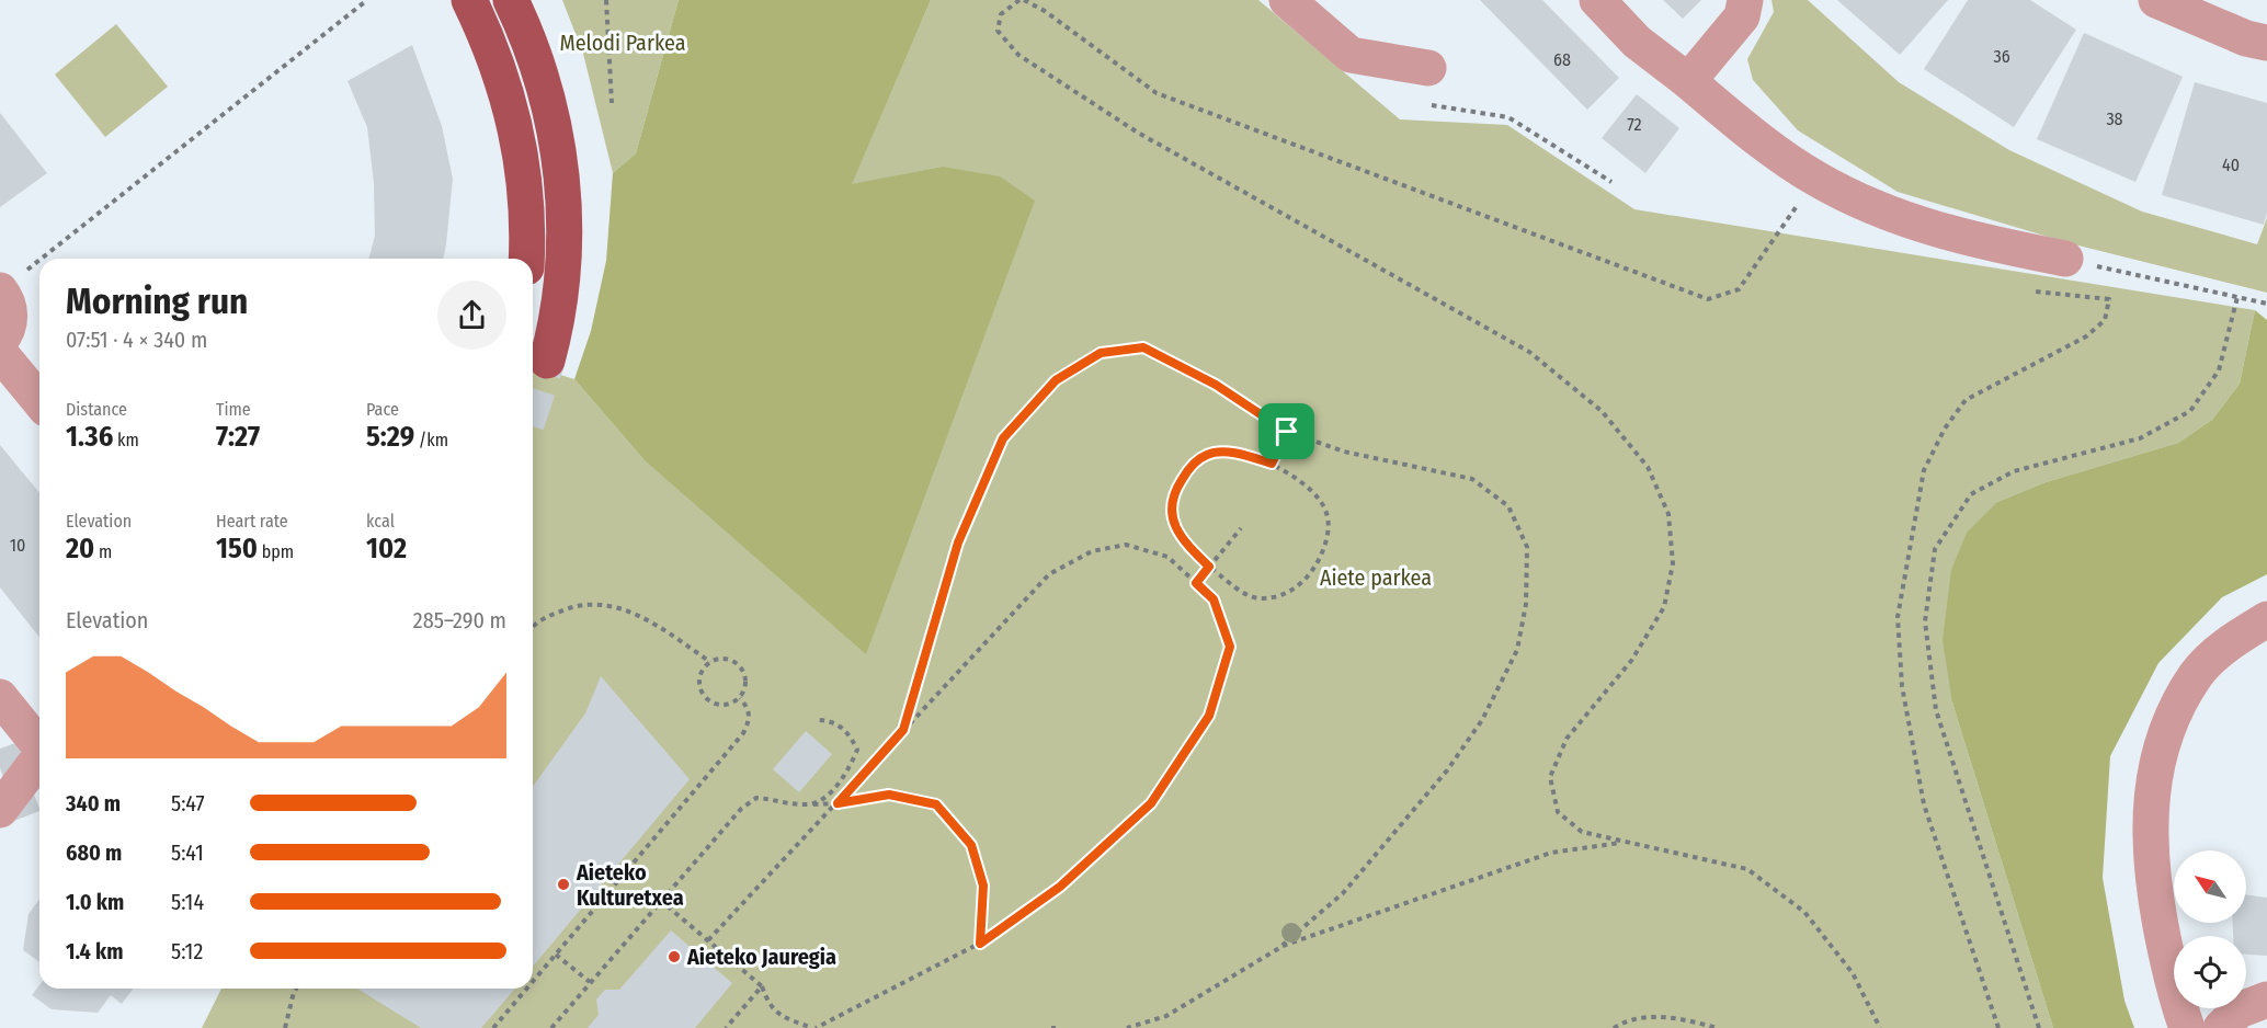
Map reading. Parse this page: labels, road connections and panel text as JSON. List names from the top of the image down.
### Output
{
  "parks": ["Melodi Parkea", "Aiete parkea"],
  "places": ["Aieteko Kulturetxea", "Aieteko Jauregia"],
  "house_numbers": [
    "36",
    "68",
    "38",
    "72",
    "40",
    "10"
  ],
  "north": "top left",
  "page": {
    "heading": ["Morning run", "07:51 · 4 × 340 m"],
    "stats": [
      ["Distance", "1.36 km"],
      ["Time", "7:27"],
      ["Pace", "5:29 /km"],
      ["Elevation", "20 m"],
      ["Heart rate", "150 bpm"],
      ["kcal", "102"]
    ],
    "chart": ["Elevation", "285–290 m"],
    "list": [
      {
        "name": "340 m",
        "note": "5:47"
      },
      {
        "name": "680 m",
        "note": "5:41"
      },
      {
        "name": "1.0 km",
        "note": "5:14"
      },
      {
        "name": "1.4 km",
        "note": "5:12"
      }
    ]
  }
}
